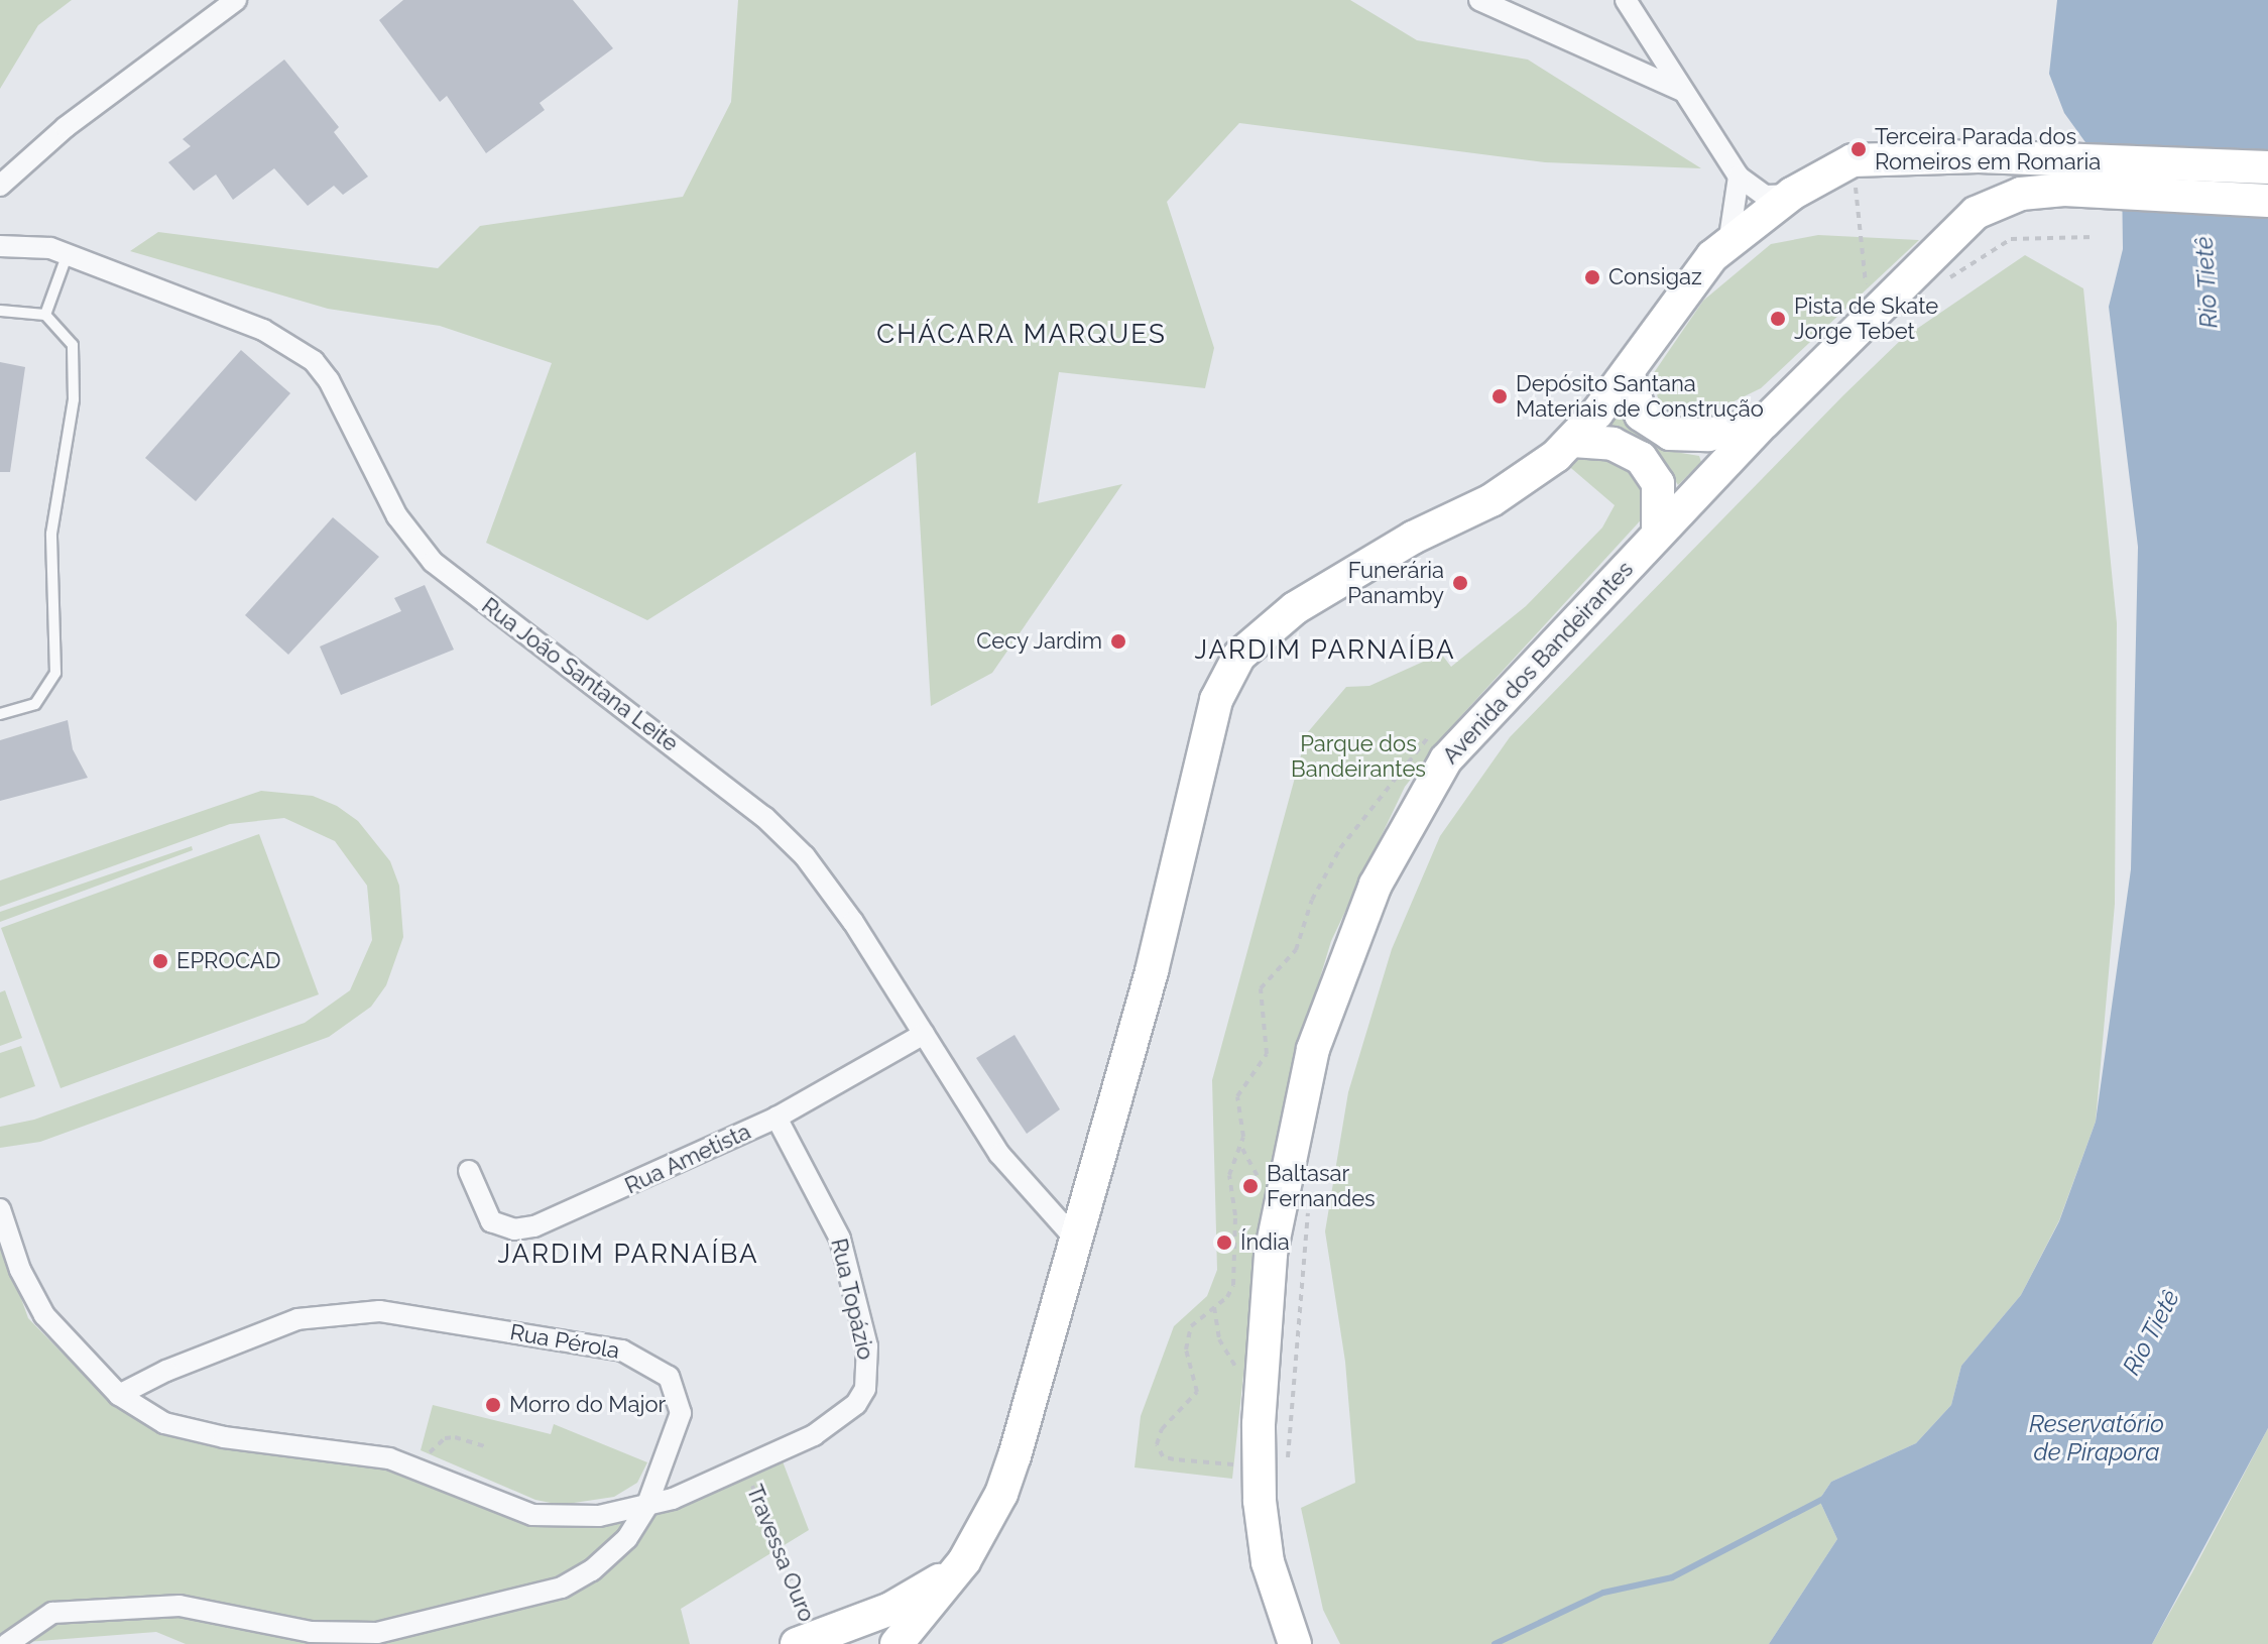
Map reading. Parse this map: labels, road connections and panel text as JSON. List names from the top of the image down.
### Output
{
  "streets": {
    "main road": ["Avenida dos Bandeirantes"],
    "street": [
      "Rua João Santana Leite",
      "Rua Ametista",
      "Rua Topázio",
      "Rua Pérola"
    ],
    "path": ["Travessa Ouro"]
  },
  "crossings": [
    ["Rua João Santana Leite", "Rua Ametista"],
    ["Rua Ametista", "Rua Topázio"],
    ["Rua Topázio", "Rua Pérola"],
    ["Rua Topázio", "Travessa Ouro"]
  ],
  "districts": ["CHÁCARA MARQUES", "JARDIM PARNAÍBA", "JARDIM PARNAÍBA"],
  "water": ["Rio Tietê", "Reservatório de Pirapora"],
  "parks": ["Parque dos Bandeirantes"],
  "places": [
    "Terceira Parada dos Romeiros em Romaria",
    "Consigaz",
    "Pista de Skate Jorge Tebet",
    "Depósito Santana Materiais de Construção",
    "Funerária Panamby",
    "Cecy Jardim",
    "EPROCAD",
    "Baltasar Fernandes",
    "Índia",
    "Morro do Major"
  ]
}
